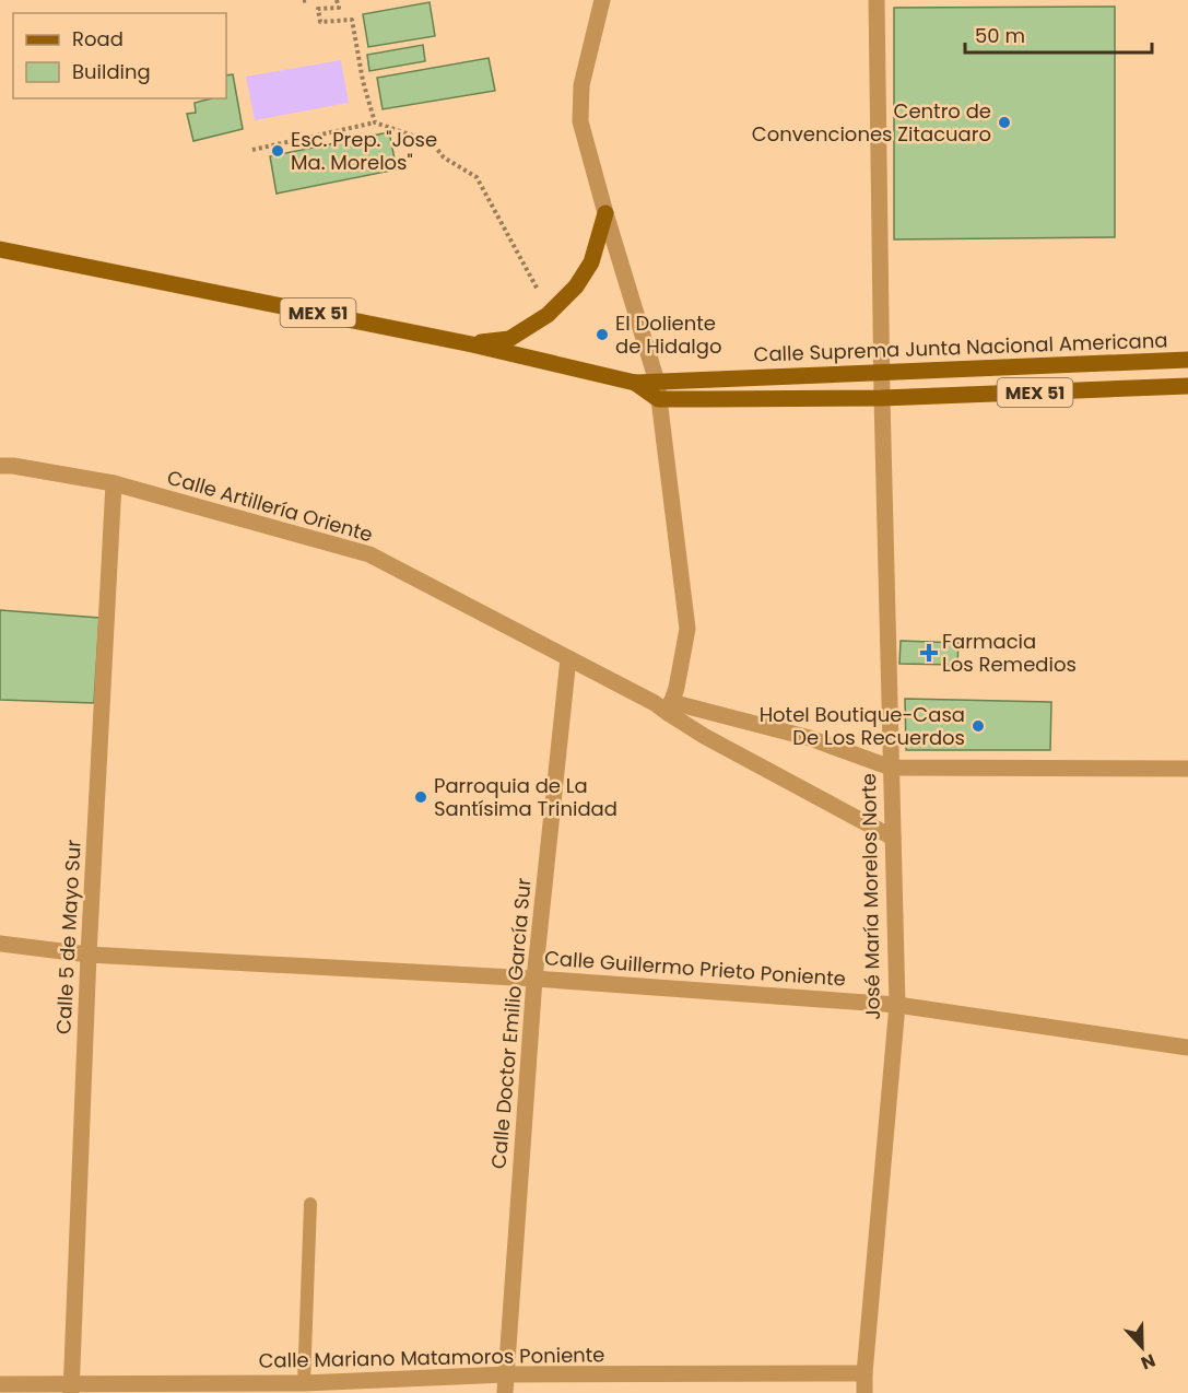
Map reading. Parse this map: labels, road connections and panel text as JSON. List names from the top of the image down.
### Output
{
  "streets": {
    "main road": ["MEX 51", "Calle Suprema Junta Nacional Americana"],
    "street": [
      "Calle Artillería Oriente",
      "José María Morelos Norte",
      "Calle 5 de Mayo Sur",
      "Calle Guillermo Prieto Poniente",
      "Calle Doctor Emilio García Sur",
      "Calle Mariano Matamoros Poniente"
    ]
  },
  "crossings": [
    ["MEX 51", "Calle Suprema Junta Nacional Americana"],
    ["MEX 51", "José María Morelos Norte"],
    ["Calle Suprema Junta Nacional Americana", "José María Morelos Norte"],
    ["Calle Artillería Oriente", "José María Morelos Norte"],
    ["Calle Artillería Oriente", "Calle 5 de Mayo Sur"],
    ["Calle Artillería Oriente", "Calle Doctor Emilio García Sur"],
    ["José María Morelos Norte", "Calle Guillermo Prieto Poniente"],
    ["José María Morelos Norte", "Calle Mariano Matamoros Poniente"],
    ["Calle 5 de Mayo Sur", "Calle Guillermo Prieto Poniente"],
    ["Calle 5 de Mayo Sur", "Calle Mariano Matamoros Poniente"],
    ["Calle Guillermo Prieto Poniente", "Calle Doctor Emilio García Sur"],
    ["Calle Doctor Emilio García Sur", "Calle Mariano Matamoros Poniente"]
  ],
  "places": {
    "other": [
      "Centro de Convenciones Zitacuaro",
      "Esc. Prep. \"Jose Ma. Morelos\"",
      "El Doliente de Hidalgo",
      "Hotel Boutique-Casa De Los Recuerdos",
      "Parroquia de La Santísima Trinidad"
    ],
    "health": ["Farmacia Los Remedios"]
  },
  "legend": ["Road", "Building"],
  "scale_bar": "50 m",
  "north": "bottom"
}
